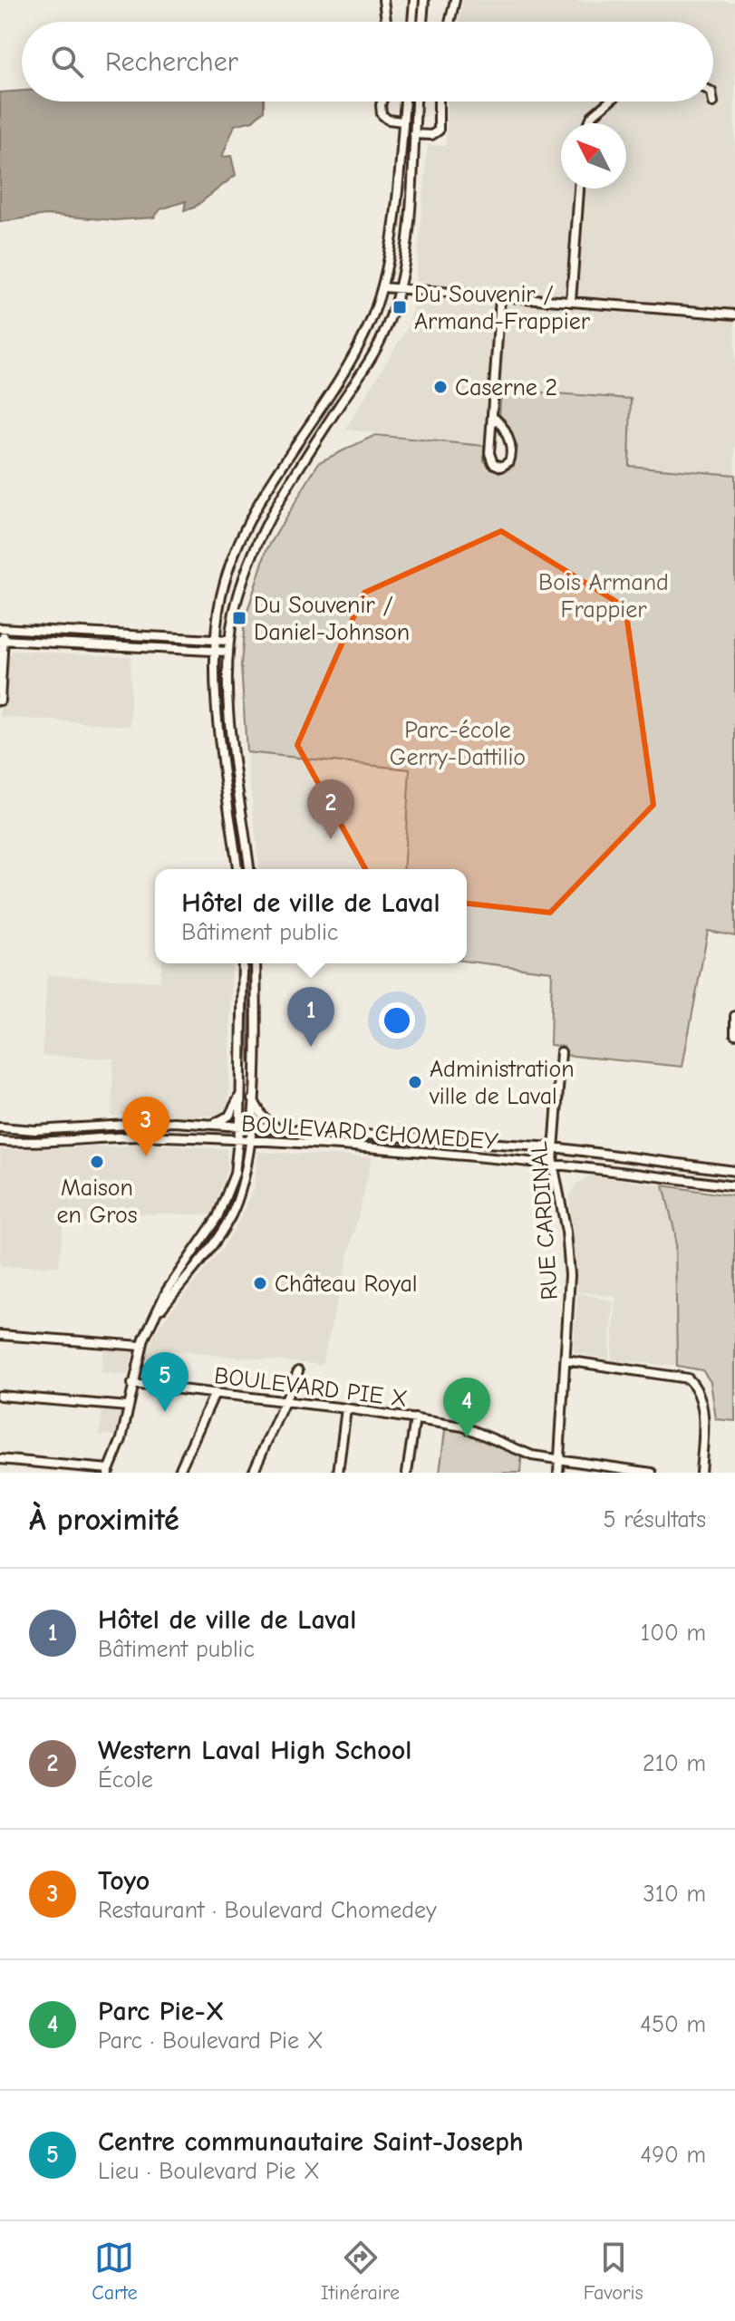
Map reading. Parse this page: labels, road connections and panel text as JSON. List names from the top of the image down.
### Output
{
  "streets": {
    "street": ["BOULEVARD CHOMEDEY", "RUE CARDINAL", "BOULEVARD PIE X"]
  },
  "crossings": [
    ["BOULEVARD CHOMEDEY", "RUE CARDINAL"],
    ["RUE CARDINAL", "BOULEVARD PIE X"]
  ],
  "parks": ["Bois Armand Frappier", "Parc-école Gerry-Dattilio"],
  "places": {
    "transit": ["Du Souvenir / Armand-Frappier", "Du Souvenir / Daniel-Johnson"],
    "other": [
      "Caserne 2",
      "Administration ville de Laval",
      "Maison en Gros",
      "Château Royal"
    ]
  },
  "north": "top left",
  "page": {
    "search": "Rechercher",
    "pins": [
      "2",
      "1",
      "3",
      "5",
      "4"
    ],
    "popup": ["Hôtel de ville de Laval", "Bâtiment public"],
    "heading": ["À proximité", "5 résultats"],
    "list": [
      {
        "mark": "1",
        "name": "Hôtel de ville de Laval",
        "note": "Bâtiment public",
        "value": "100 m"
      },
      {
        "mark": "2",
        "name": "Western Laval High School",
        "note": "École",
        "value": "210 m"
      },
      {
        "mark": "3",
        "name": "Toyo",
        "note": "Restaurant · Boulevard Chomedey",
        "value": "310 m"
      },
      {
        "mark": "4",
        "name": "Parc Pie-X",
        "note": "Parc · Boulevard Pie X",
        "value": "450 m"
      },
      {
        "mark": "5",
        "name": "Centre communautaire Saint-Joseph",
        "note": "Lieu · Boulevard Pie X",
        "value": "490 m"
      }
    ],
    "nav": ["Carte", "Itinéraire", "Favoris"]
  }
}
